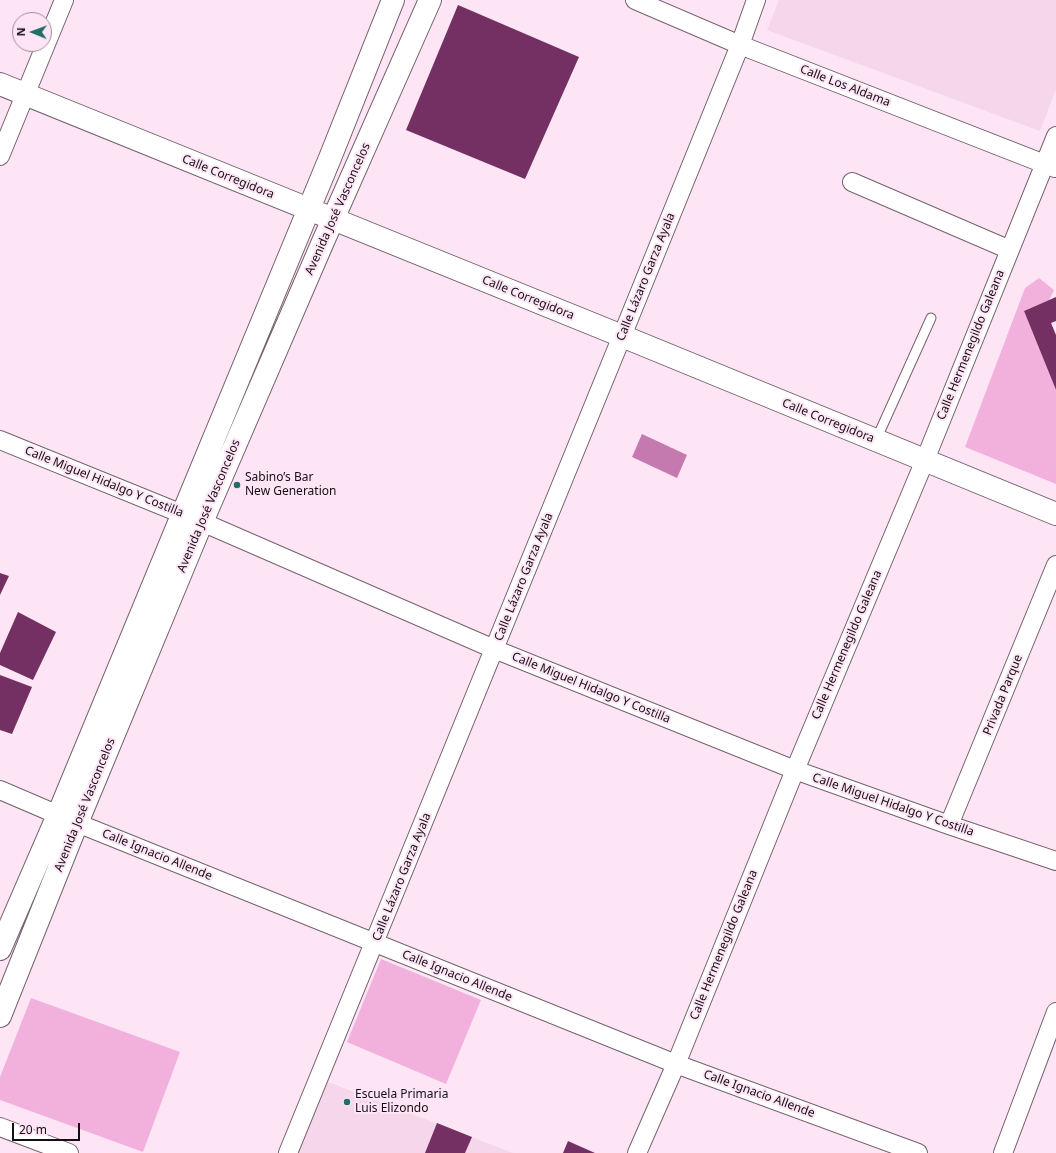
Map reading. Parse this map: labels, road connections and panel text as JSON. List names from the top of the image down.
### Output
{
  "streets": {
    "main road": ["Calle Corregidora", "Avenida José Vasconcelos"],
    "street": [
      "Calle Los Aldama",
      "Calle Lázaro Garza Ayala",
      "Calle Hermenegildo Galeana",
      "Calle Miguel Hidalgo Y Costilla",
      "Privada Parque",
      "Calle Ignacio Allende"
    ]
  },
  "crossings": [
    ["Calle Los Aldama", "Calle Lázaro Garza Ayala"],
    ["Calle Los Aldama", "Calle Hermenegildo Galeana"],
    ["Calle Corregidora", "Avenida José Vasconcelos"],
    ["Calle Corregidora", "Calle Lázaro Garza Ayala"],
    ["Calle Corregidora", "Calle Hermenegildo Galeana"],
    ["Avenida José Vasconcelos", "Calle Miguel Hidalgo Y Costilla"],
    ["Avenida José Vasconcelos", "Calle Ignacio Allende"],
    ["Calle Lázaro Garza Ayala", "Calle Miguel Hidalgo Y Costilla"],
    ["Calle Lázaro Garza Ayala", "Calle Ignacio Allende"],
    ["Calle Hermenegildo Galeana", "Calle Miguel Hidalgo Y Costilla"],
    ["Calle Hermenegildo Galeana", "Calle Ignacio Allende"],
    ["Calle Miguel Hidalgo Y Costilla", "Privada Parque"]
  ],
  "places": ["Sabino’s Bar New Generation", "Escuela Primaria Luis Elizondo"],
  "scale_bar": "20 m",
  "north": "left"
}
